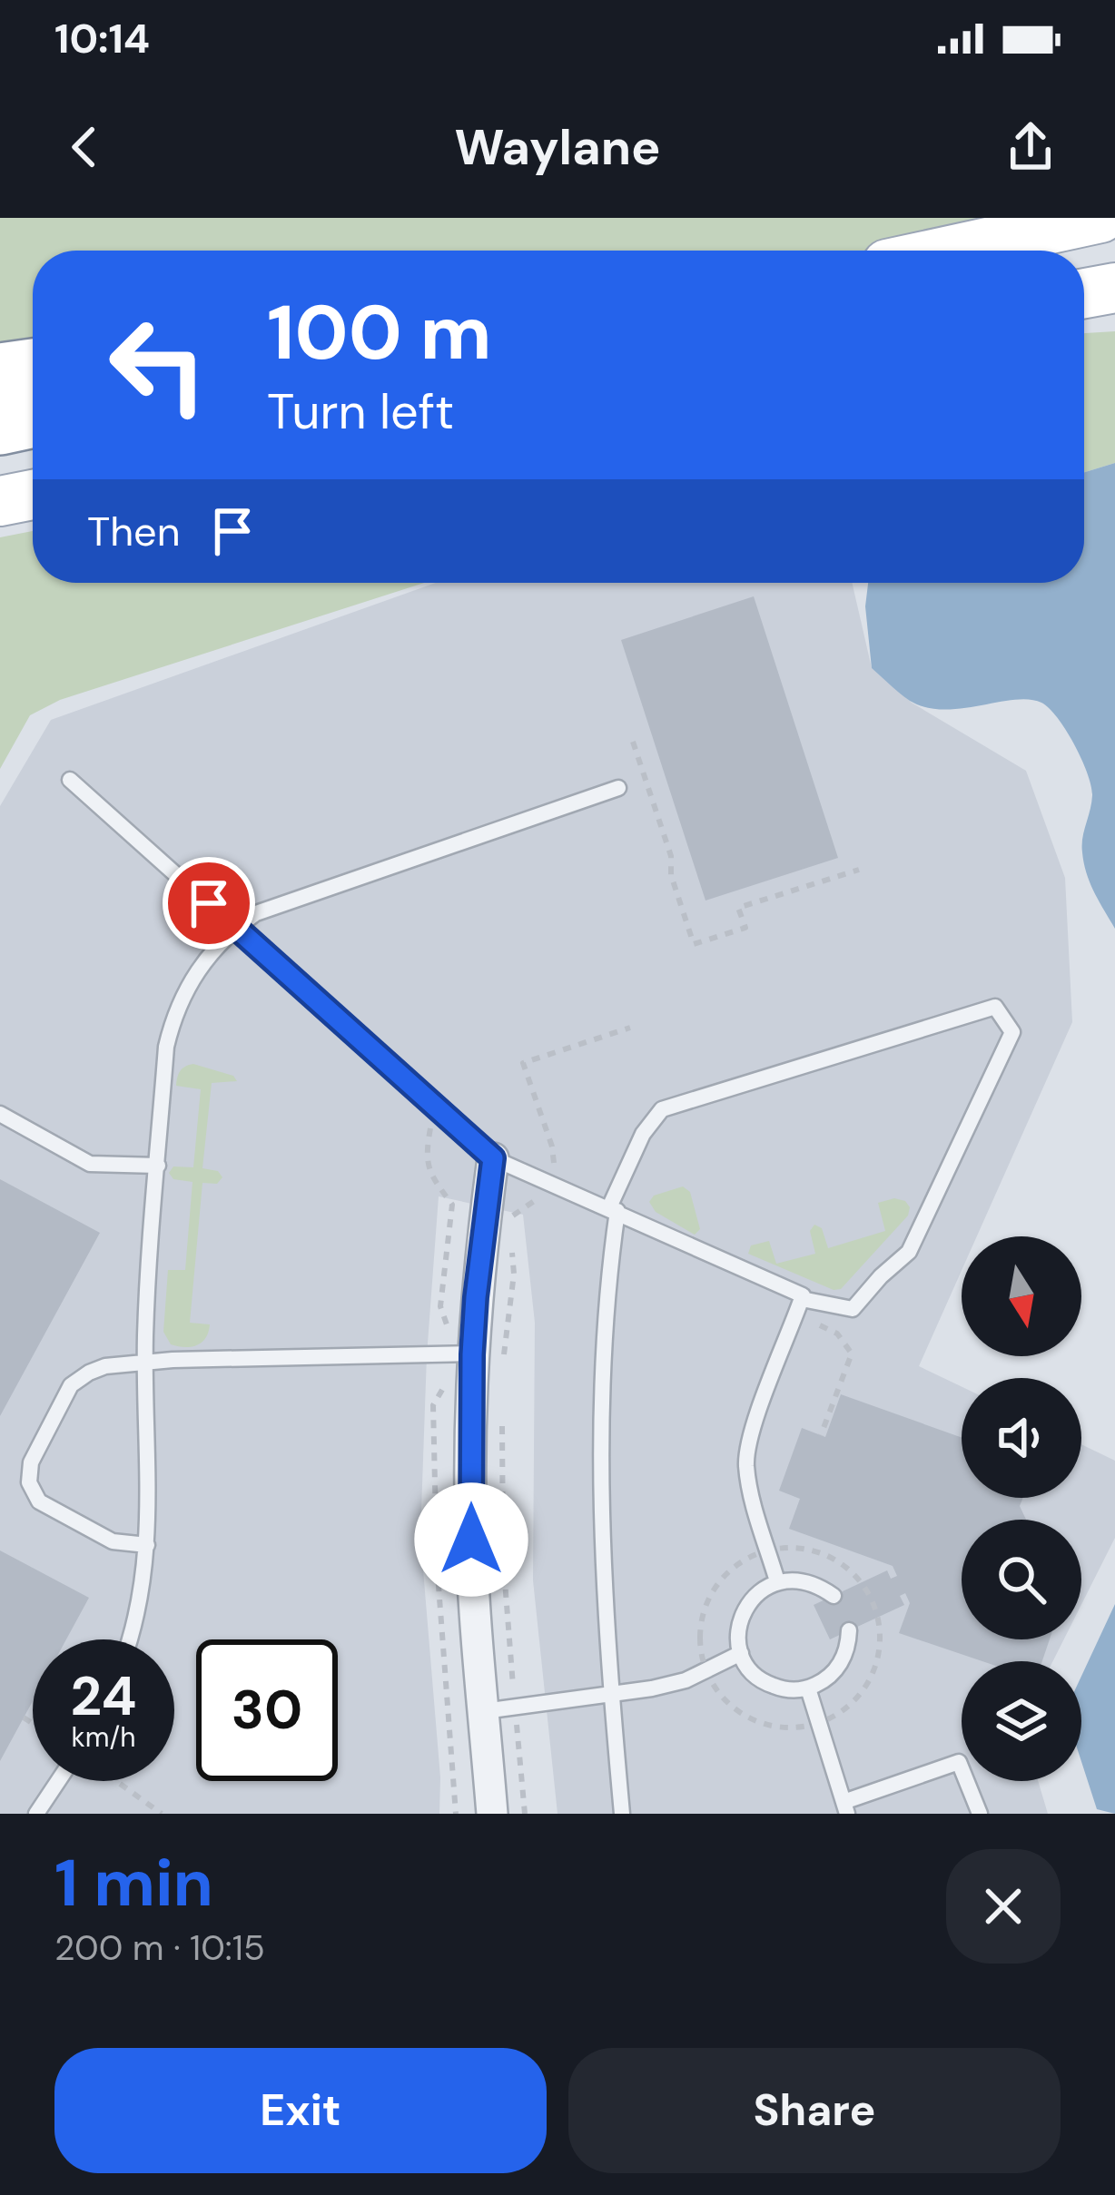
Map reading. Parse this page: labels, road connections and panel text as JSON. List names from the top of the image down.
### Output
{
  "north": "bottom",
  "page": {
    "status": "10:14",
    "header": "Waylane",
    "turn": ["100 m", "Turn left"],
    "then": "Then",
    "speed": "24 km/h",
    "limit": "30",
    "heading": ["1 min", "200 m · 10:15"],
    "buttons": ["Exit", "Share"]
  }
}
